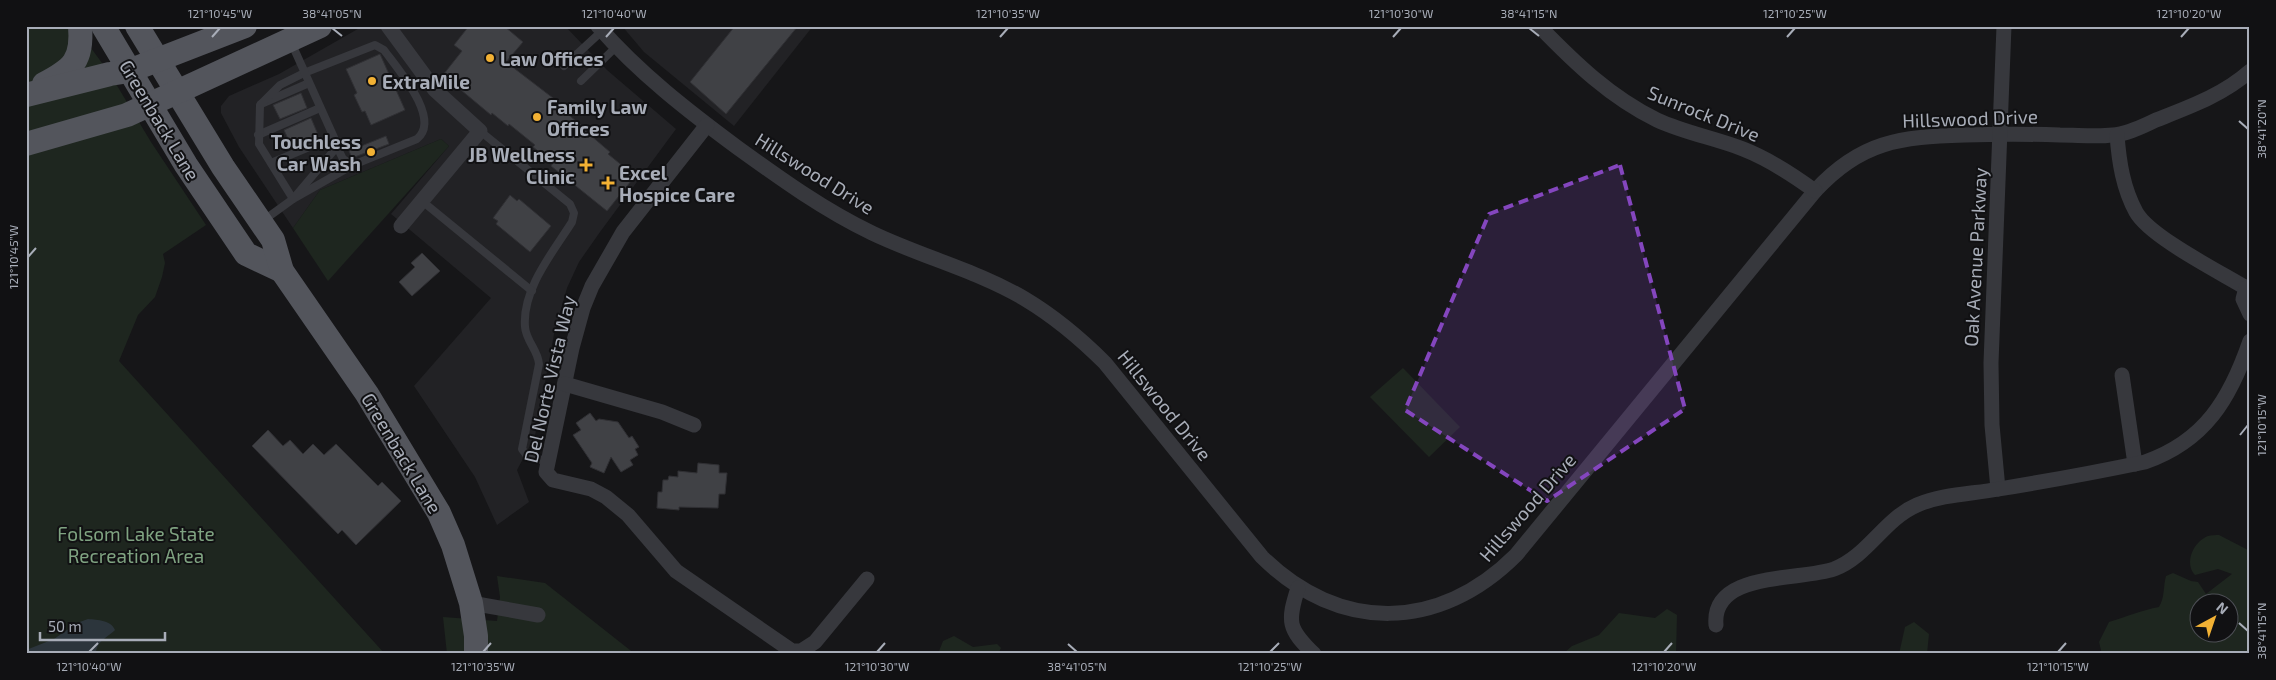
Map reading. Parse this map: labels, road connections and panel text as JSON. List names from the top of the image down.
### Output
{
  "streets": {
    "main road": ["Greenback Lane"],
    "street": [
      "Sunrock Drive",
      "Hillswood Drive",
      "Oak Avenue Parkway",
      "Del Norte Vista Way"
    ]
  },
  "crossings": [
    ["Sunrock Drive", "Hillswood Drive"],
    ["Hillswood Drive", "Oak Avenue Parkway"],
    ["Hillswood Drive", "Del Norte Vista Way"]
  ],
  "parks": ["Folsom Lake State Recreation Area"],
  "places": {
    "other": [
      "Law Offices",
      "ExtraMile",
      "Family Law Offices",
      "Touchless Car Wash"
    ],
    "health": ["JB Wellness Clinic", "Excel Hospice Care"]
  },
  "scale_bar": "50 m",
  "north": "top right",
  "coordinates": [
    "121°10'45\"W",
    "38°41'05\"N",
    "121°10'40\"W",
    "121°10'35\"W",
    "121°10'30\"W",
    "38°41'15\"N",
    "121°10'25\"W",
    "121°10'20\"W",
    "38°41'20\"N",
    "121°10'15\"W"
  ]
}
